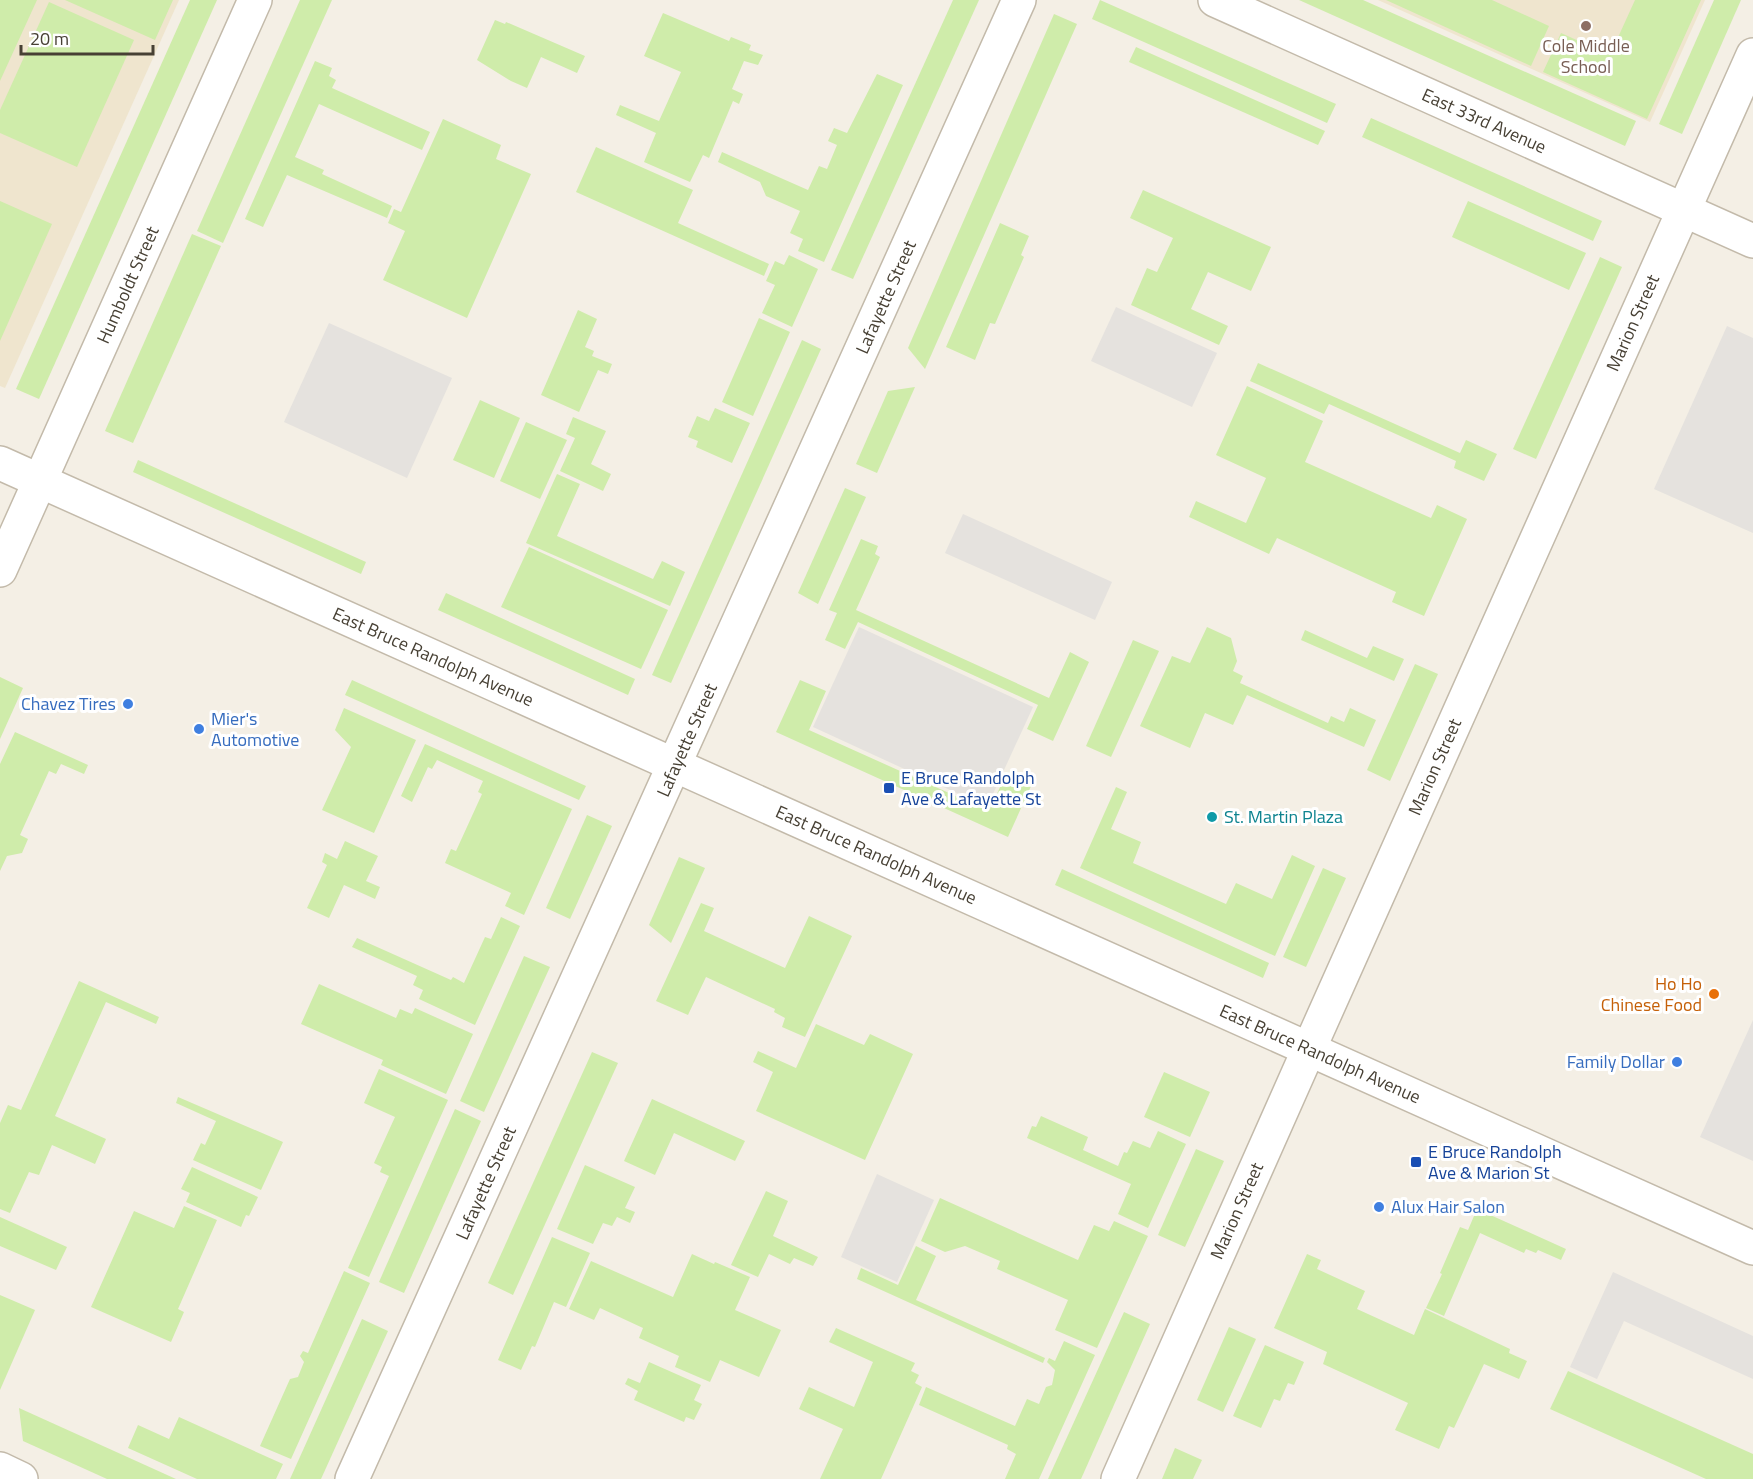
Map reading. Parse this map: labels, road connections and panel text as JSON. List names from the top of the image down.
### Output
{
  "streets": {
    "street": [
      "East 33rd Avenue",
      "Humboldt Street",
      "Lafayette Street",
      "Marion Street",
      "East Bruce Randolph Avenue"
    ]
  },
  "crossings": [
    ["East 33rd Avenue", "Marion Street"],
    ["Humboldt Street", "East Bruce Randolph Avenue"],
    ["Lafayette Street", "East Bruce Randolph Avenue"],
    ["Marion Street", "East Bruce Randolph Avenue"]
  ],
  "places": {
    "other": [
      "Cole Middle School",
      "Chavez Tires",
      "Mier's Automotive",
      "St. Martin Plaza",
      "Ho Ho Chinese Food",
      "Family Dollar",
      "Alux Hair Salon"
    ],
    "transit": ["E Bruce Randolph Ave & Lafayette St", "E Bruce Randolph Ave & Marion St"]
  },
  "scale_bar": "20 m"
}
